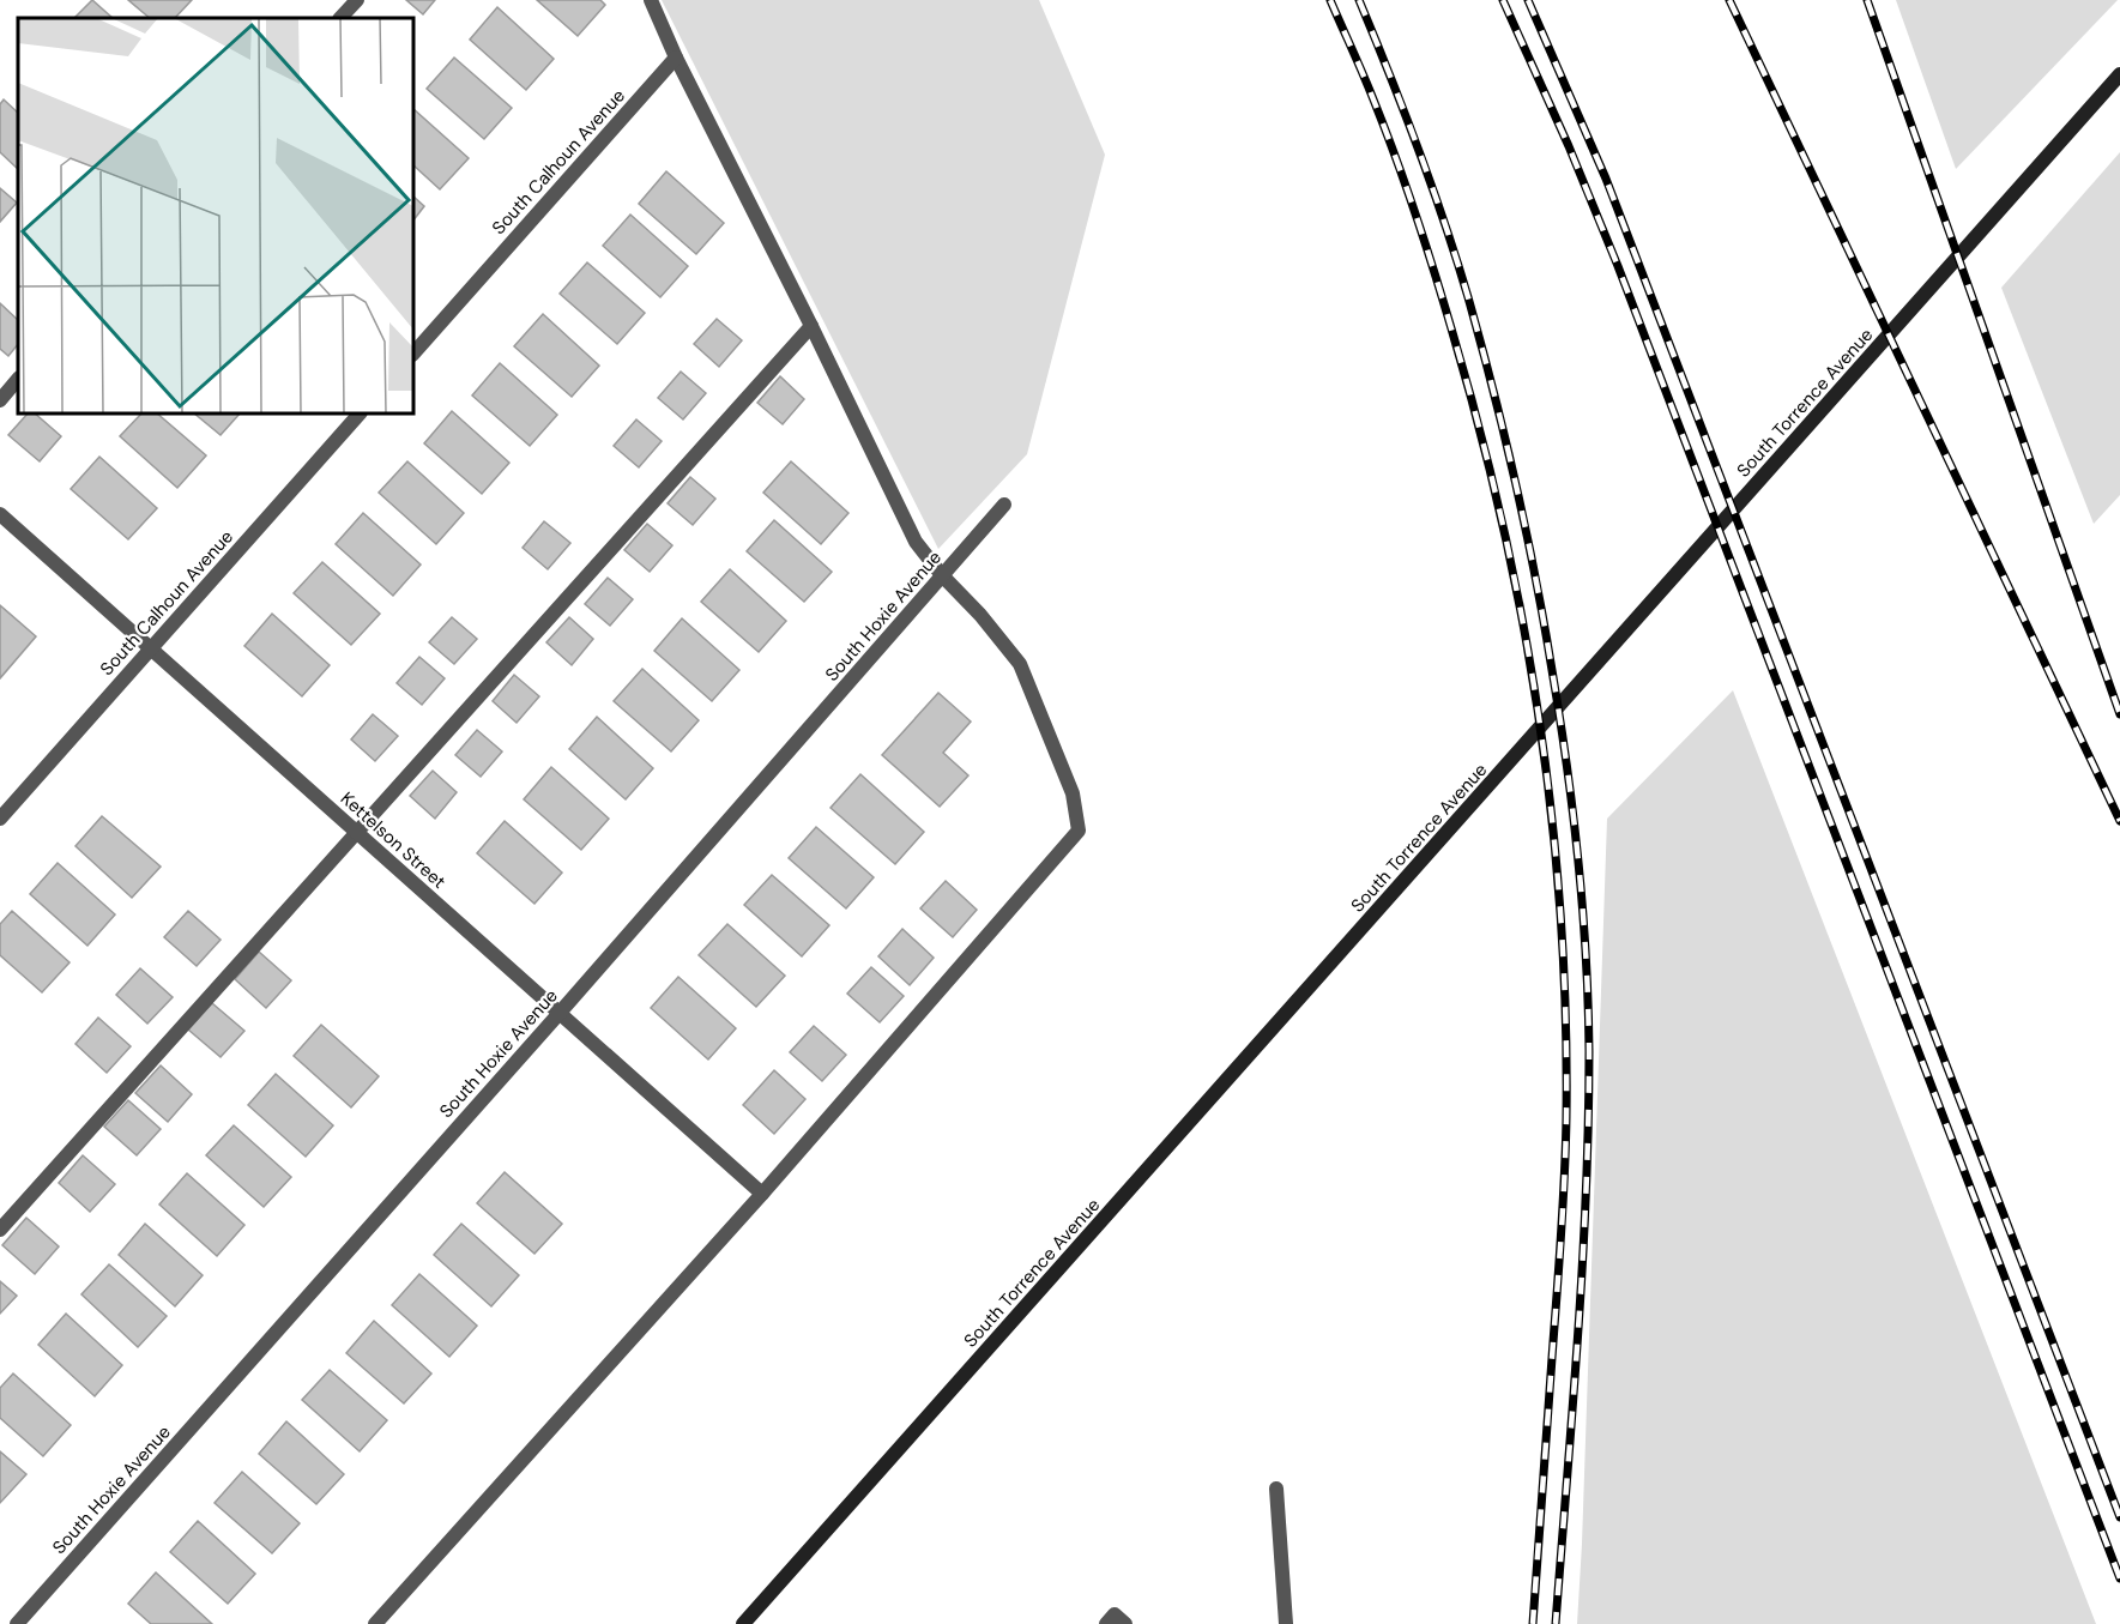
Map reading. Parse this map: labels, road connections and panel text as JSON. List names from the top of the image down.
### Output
{
  "streets": {
    "main road": ["South Torrence Avenue"],
    "street": ["South Calhoun Avenue", "South Hoxie Avenue", "Kettelson Street"]
  },
  "crossings": [
    ["South Calhoun Avenue", "Kettelson Street"],
    ["South Hoxie Avenue", "Kettelson Street"]
  ]
}
